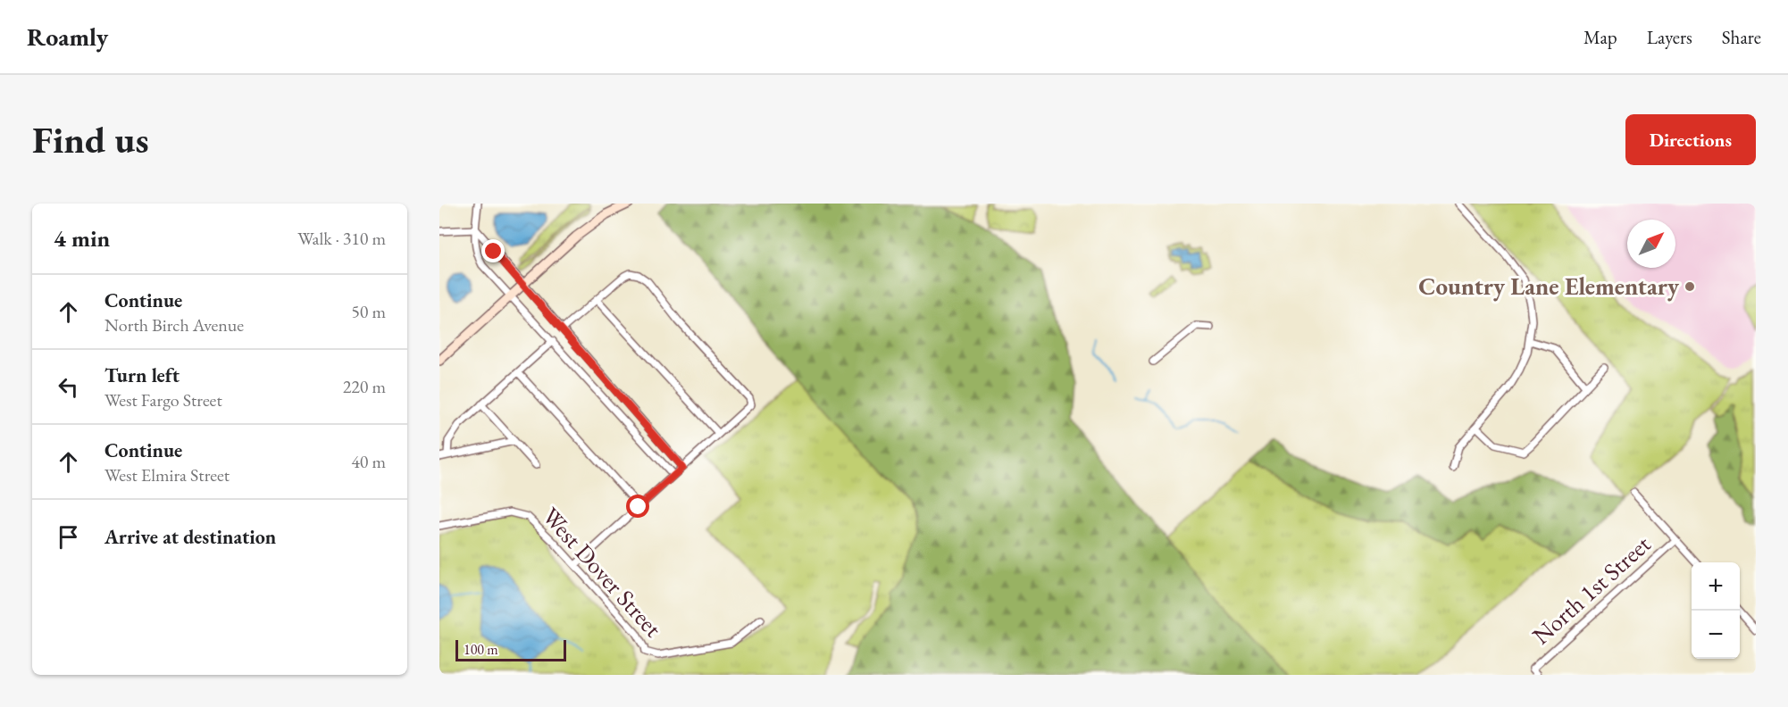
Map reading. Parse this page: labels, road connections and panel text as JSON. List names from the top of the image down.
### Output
{
  "streets": {
    "street": ["West Dover Street", "North 1st Street"]
  },
  "places": ["Country Lane Elementary"],
  "scale_bar": "100 m",
  "north": "top right",
  "page": {
    "header": "Roamly",
    "nav": ["Map", "Layers", "Share"],
    "buttons": "Directions",
    "title": "Find us",
    "heading": ["4 min", "Walk · 310 m"],
    "list": [
      ["Continue", "North Birch Avenue", "50 m"],
      ["Turn left", "West Fargo Street", "220 m"],
      ["Continue", "West Elmira Street", "40 m"],
      "Arrive at destination"
    ],
    "map_buttons": ["+", "−"],
    "scale": "100 m"
  }
}
